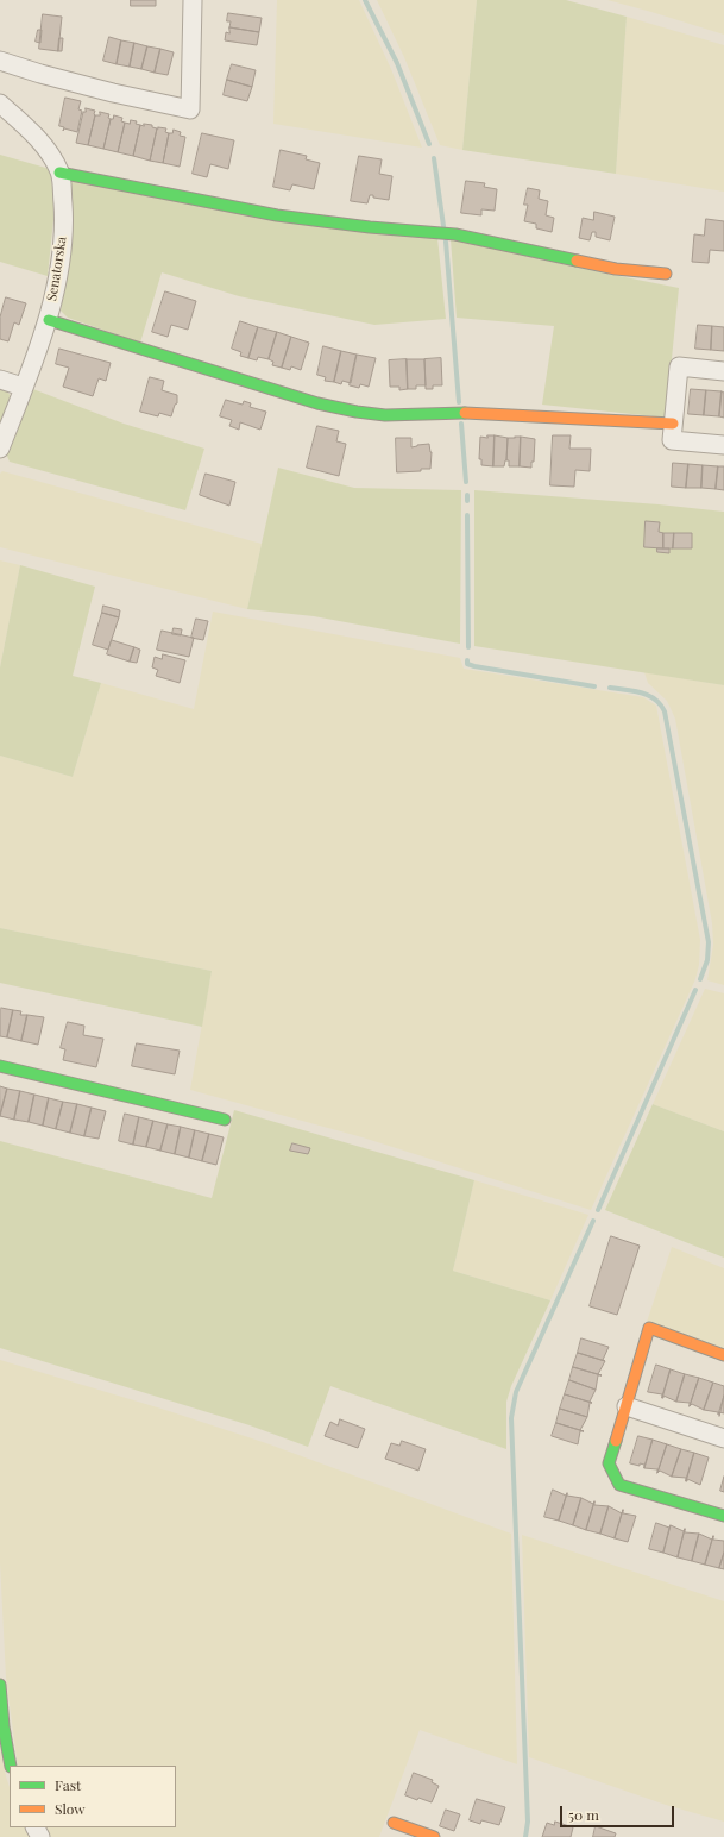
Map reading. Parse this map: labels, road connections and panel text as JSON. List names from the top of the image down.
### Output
{
  "streets": {
    "street": ["Senatorska"]
  },
  "legend": ["Fast", "Slow"],
  "scale_bar": "50 m"
}
